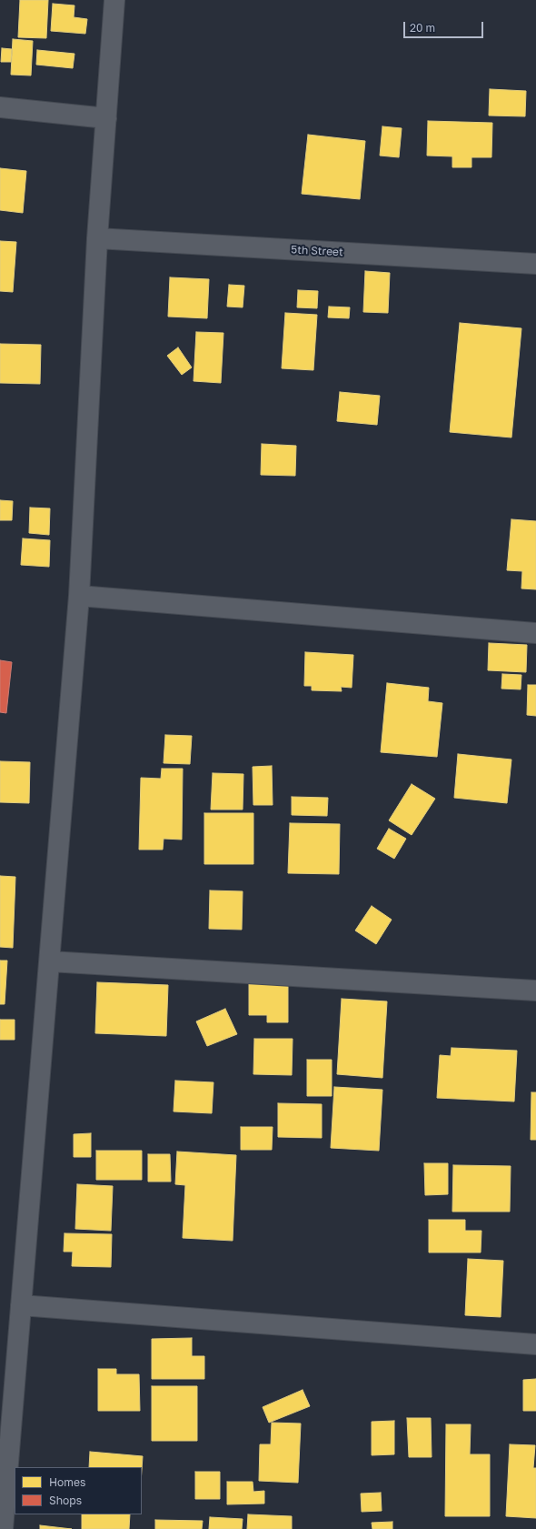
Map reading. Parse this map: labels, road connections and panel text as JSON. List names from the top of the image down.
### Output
{
  "streets": {
    "street": ["5th Street"]
  },
  "legend": ["Homes", "Shops"],
  "scale_bar": "20 m"
}
